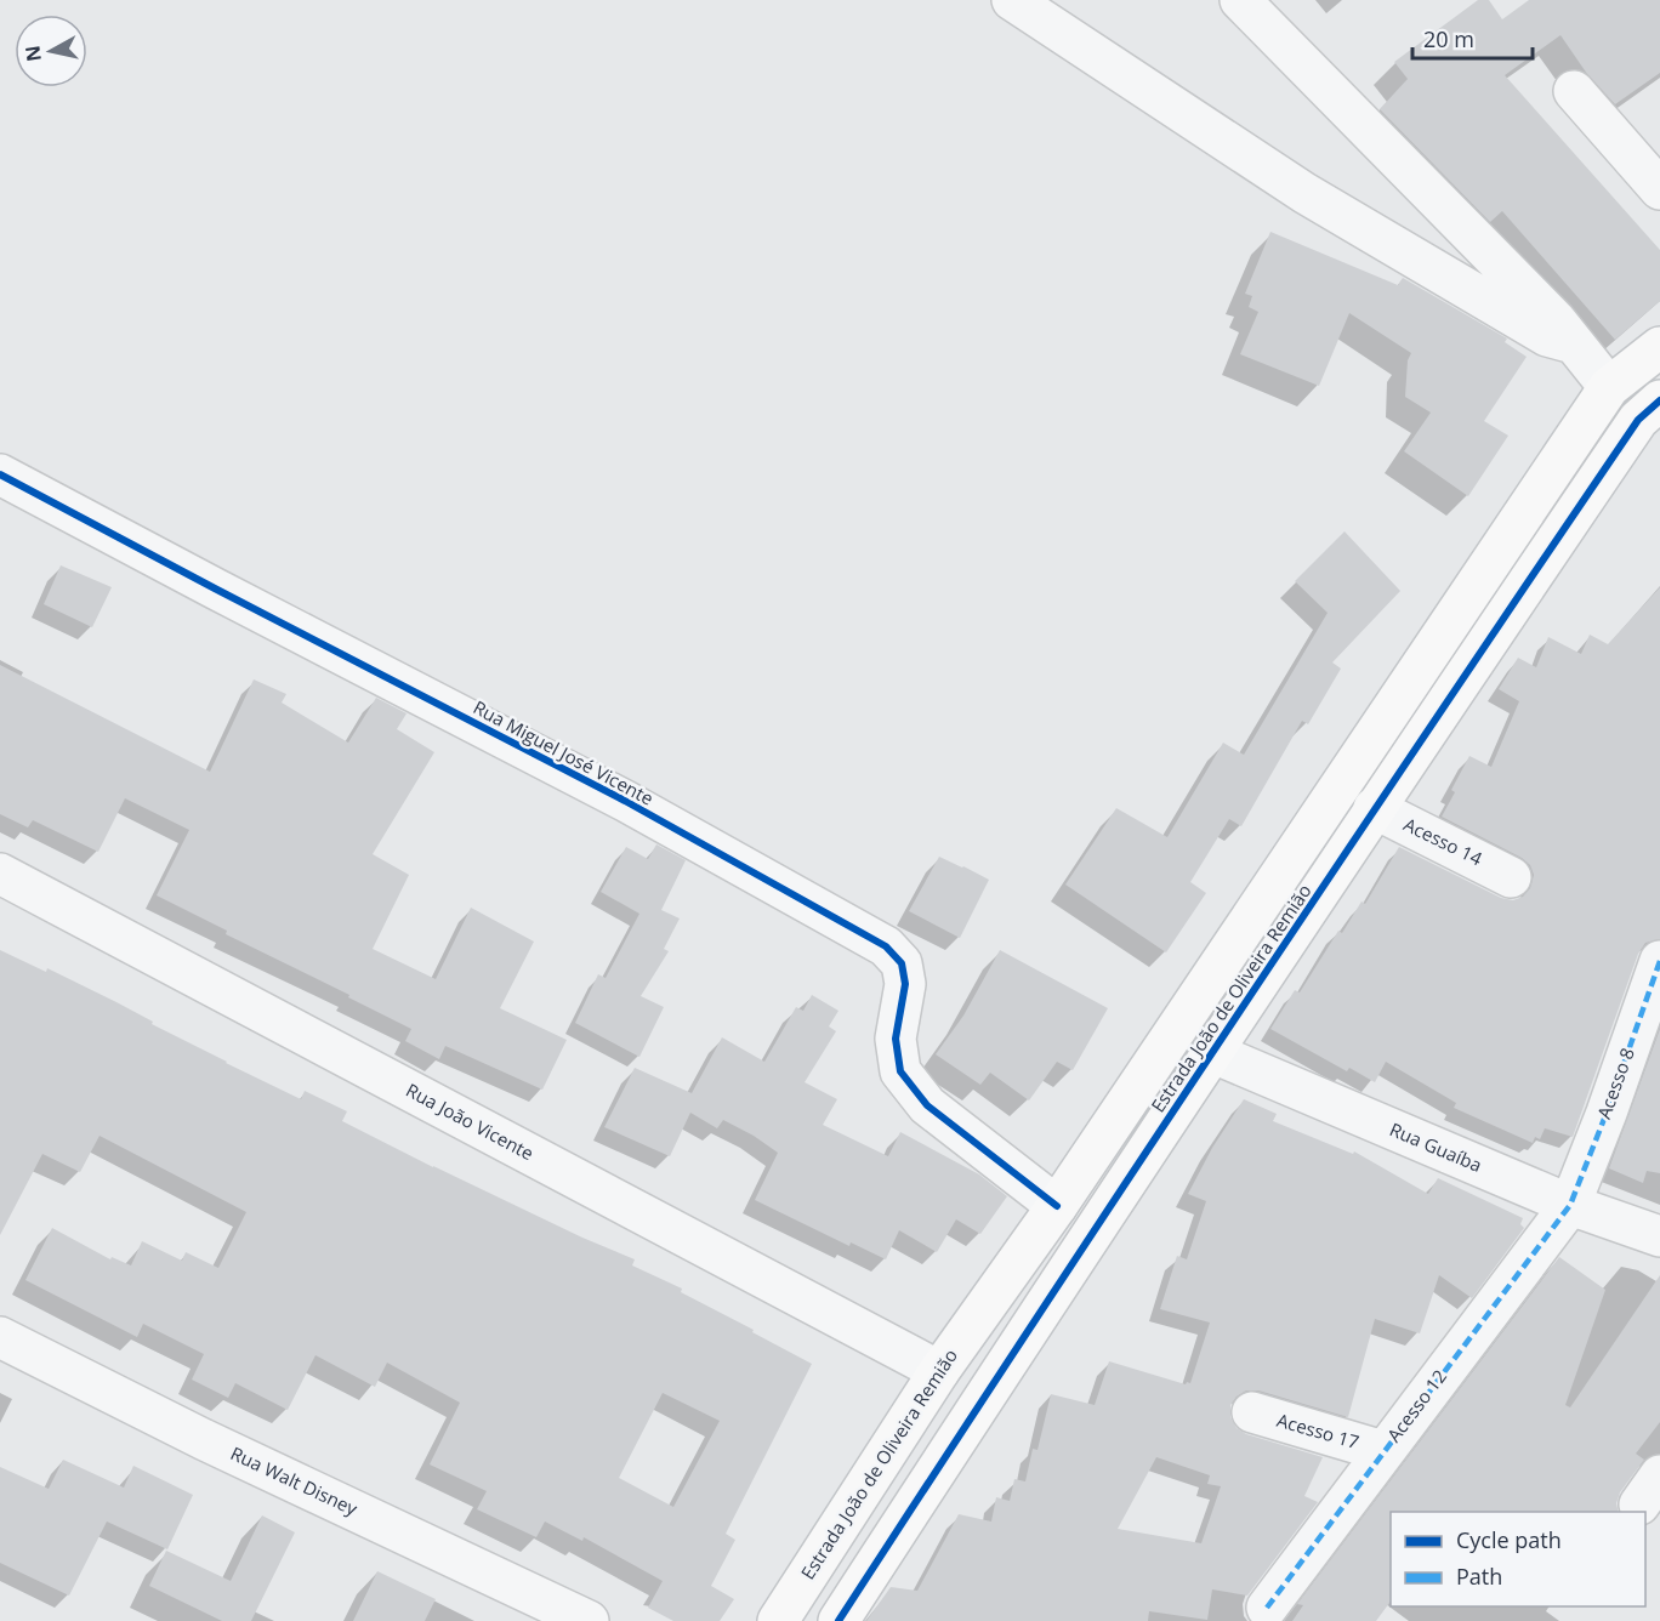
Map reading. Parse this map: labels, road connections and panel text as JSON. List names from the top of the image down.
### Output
{
  "streets": {
    "main road": ["Estrada João de Oliveira Remião"],
    "street": [
      "Rua Miguel José Vicente",
      "Acesso 14",
      "Acesso 8",
      "Rua João Vicente",
      "Rua Guaíba",
      "Acesso 12",
      "Acesso 17",
      "Rua Walt Disney"
    ]
  },
  "crossings": [
    ["Rua Miguel José Vicente", "Estrada João de Oliveira Remião"],
    ["Acesso 14", "Estrada João de Oliveira Remião"],
    ["Estrada João de Oliveira Remião", "Rua João Vicente"],
    ["Estrada João de Oliveira Remião", "Rua Guaíba"],
    ["Acesso 8", "Rua Guaíba"],
    ["Acesso 8", "Acesso 12"],
    ["Rua Guaíba", "Acesso 12"],
    ["Acesso 12", "Acesso 17"]
  ],
  "legend": ["Cycle path", "Path"],
  "scale_bar": "20 m",
  "north": "left"
}
